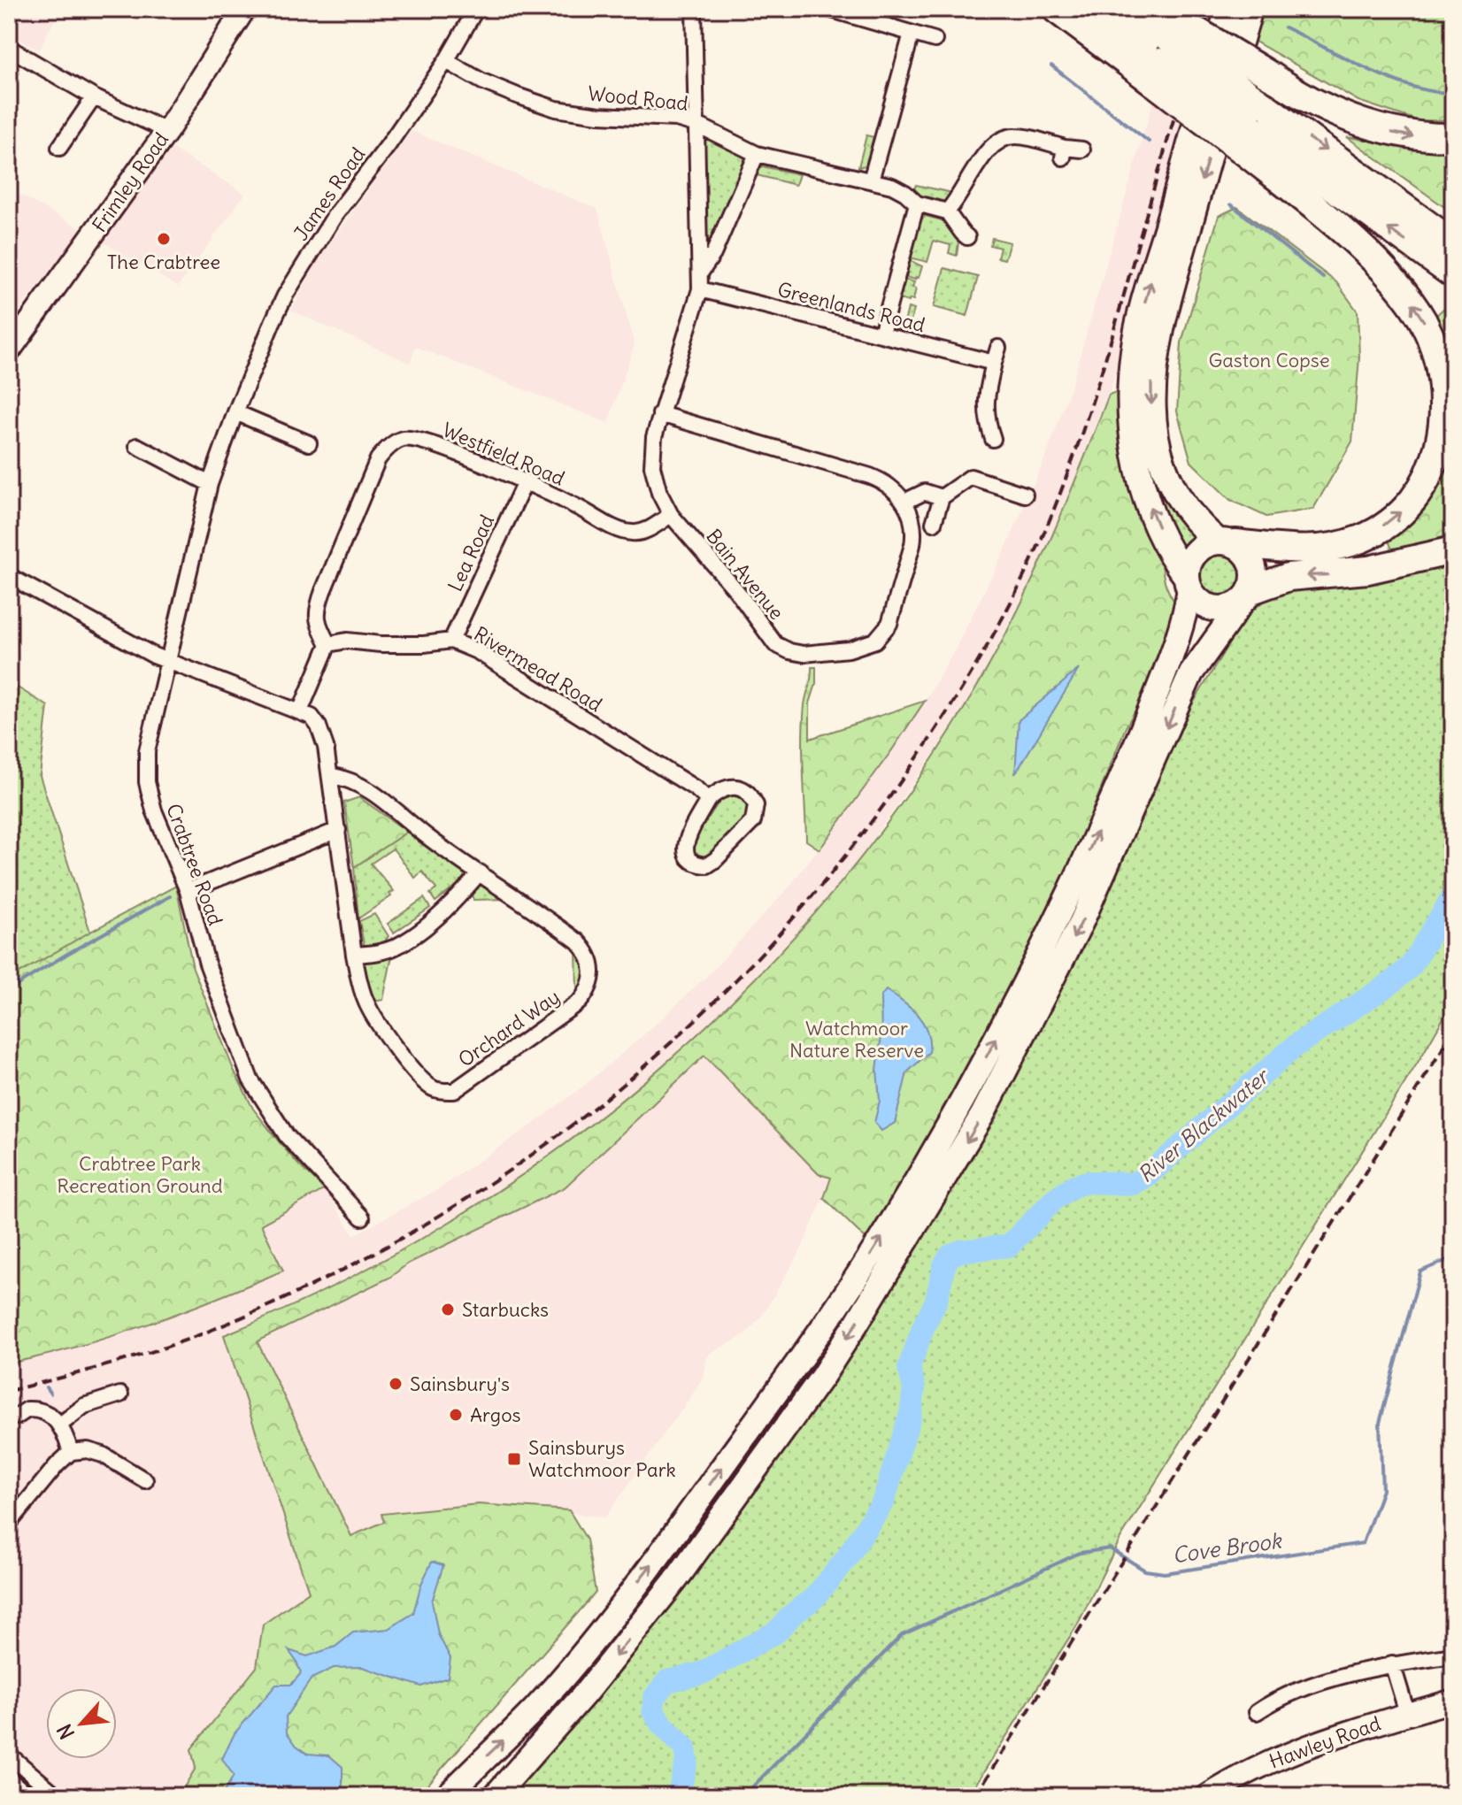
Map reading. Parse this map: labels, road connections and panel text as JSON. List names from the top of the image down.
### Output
{
  "streets": {
    "main road": ["Frimley Road", "Hawley Road"],
    "street": [
      "Wood Road",
      "James Road",
      "Greenlands Road",
      "Westfield Road",
      "Lea Road",
      "Bain Avenue",
      "Rivermead Road",
      "Crabtree Road",
      "Orchard Way"
    ]
  },
  "crossings": [
    ["Wood Road", "James Road"],
    ["Wood Road", "Bain Avenue"],
    ["James Road", "Crabtree Road"],
    ["James Road", "Orchard Way"],
    ["Greenlands Road", "Bain Avenue"],
    ["Westfield Road", "Lea Road"],
    ["Westfield Road", "Bain Avenue"],
    ["Westfield Road", "Rivermead Road"],
    ["Lea Road", "Rivermead Road"],
    ["Crabtree Road", "Orchard Way"]
  ],
  "water": ["River Blackwater", "Cove Brook"],
  "parks": ["Gaston Copse", "Watchmoor Nature Reserve", "Crabtree Park Recreation Ground"],
  "places": {
    "other": [
      "The Crabtree",
      "Starbucks",
      "Sainsbury's",
      "Argos"
    ],
    "transit": ["Sainsburys Watchmoor Park"]
  },
  "north": "bottom left"
}
